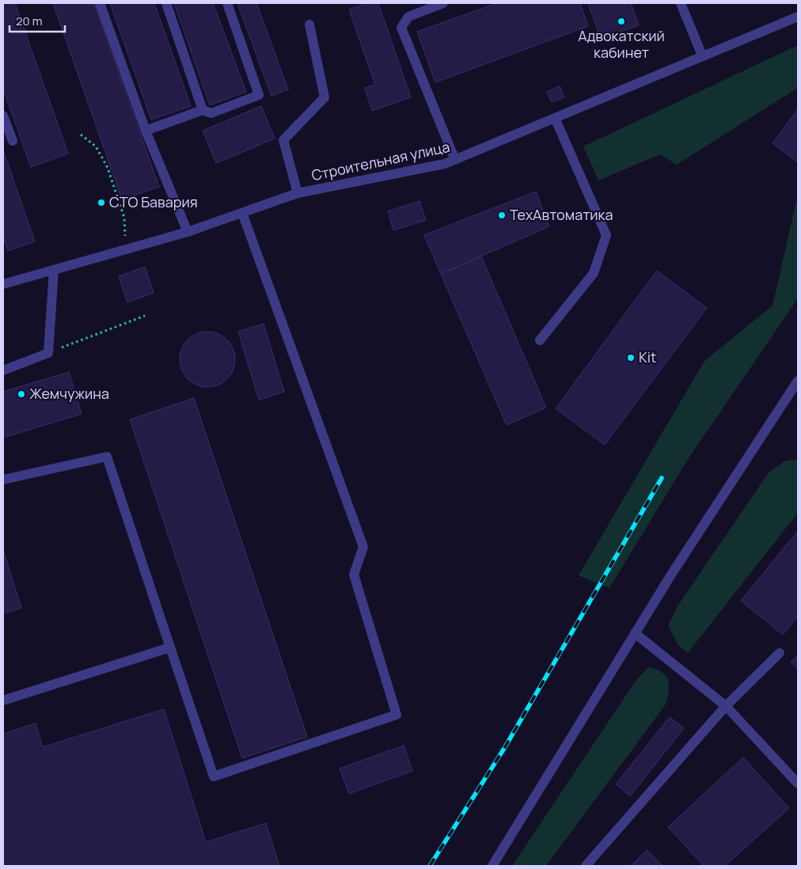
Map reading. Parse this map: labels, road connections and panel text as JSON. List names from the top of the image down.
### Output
{
  "streets": {
    "street": ["Строительная улица"]
  },
  "places": [
    "Адвокатский кабинет",
    "СТО Бавария",
    "ТехАвтоматика",
    "Kit",
    "Жемчужина"
  ],
  "scale_bar": "20 m"
}
